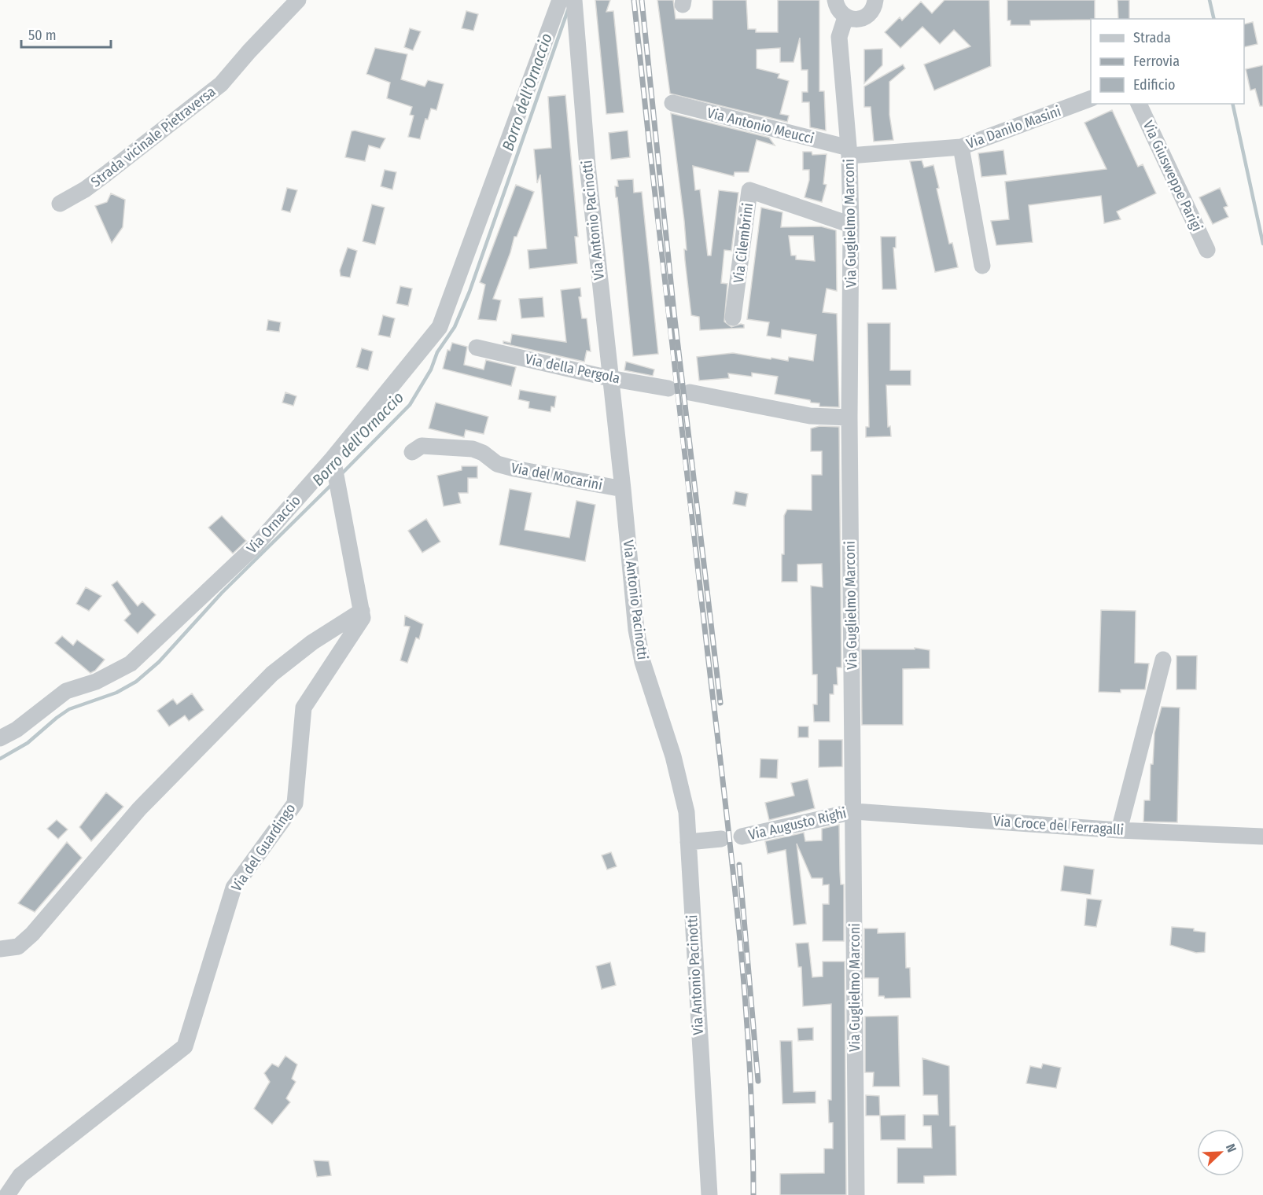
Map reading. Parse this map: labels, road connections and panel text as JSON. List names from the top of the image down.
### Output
{
  "streets": {
    "street": [
      "Via Antonio Meucci",
      "Via Danilo Masini",
      "Strada vicinale Pietraversa",
      "Via Giusweppe Parigi",
      "Via Antonio Pacinotti",
      "Via Guglielmo Marconi",
      "Via Cilembrini",
      "Via della Pergola",
      "Via del Mocarini",
      "Via Ornaccio",
      "Via Augusto Righi",
      "Via Croce del Ferragalli",
      "Via del Guardingo"
    ]
  },
  "crossings": [
    ["Via Antonio Meucci", "Via Danilo Masini"],
    ["Via Antonio Meucci", "Via Guglielmo Marconi"],
    ["Via Danilo Masini", "Via Guglielmo Marconi"],
    ["Via Antonio Pacinotti", "Via della Pergola"],
    ["Via Antonio Pacinotti", "Via del Mocarini"],
    ["Via Guglielmo Marconi", "Via Cilembrini"],
    ["Via Guglielmo Marconi", "Via Augusto Righi"],
    ["Via Guglielmo Marconi", "Via Croce del Ferragalli"],
    ["Via Augusto Righi", "Via Croce del Ferragalli"]
  ],
  "water": ["Borro dell'Ornaccio"],
  "legend": ["Strada", "Ferrovia", "Edificio"],
  "scale_bar": "50 m",
  "north": "top right"
}
